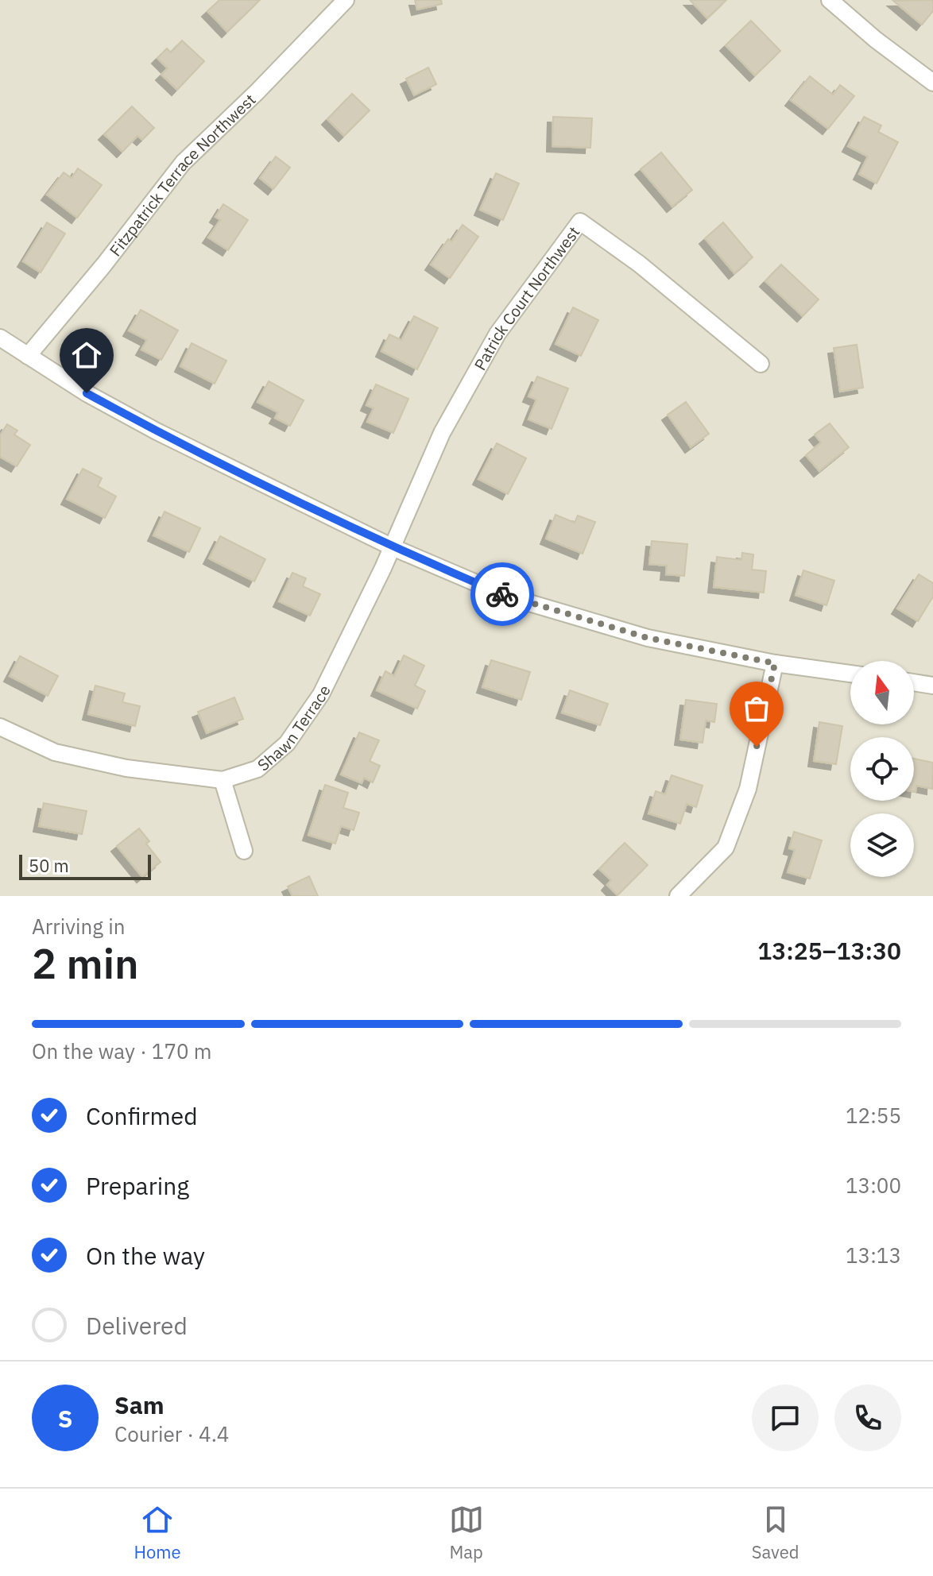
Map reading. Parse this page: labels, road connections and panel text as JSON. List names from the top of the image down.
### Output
{
  "streets": {
    "street": ["Fitzpatrick Terrace Northwest", "Patrick Court Northwest", "Shawn Terrace"]
  },
  "crossings": [
    ["Patrick Court Northwest", "Shawn Terrace"]
  ],
  "scale_bar": "50 m",
  "north": "top",
  "page": {
    "scale": "50 m",
    "heading": ["2 min", "Arriving in", "13:25–13:30"],
    "panel": ["Sam", "Courier · 4.4"],
    "bar": "On the way · 170 m",
    "list": [
      ["Confirmed", "12:55"],
      ["Preparing", "13:00"],
      ["On the way", "13:13"],
      "Delivered"
    ],
    "round": "S",
    "tabs": ["Home", "Map", "Saved"]
  }
}
